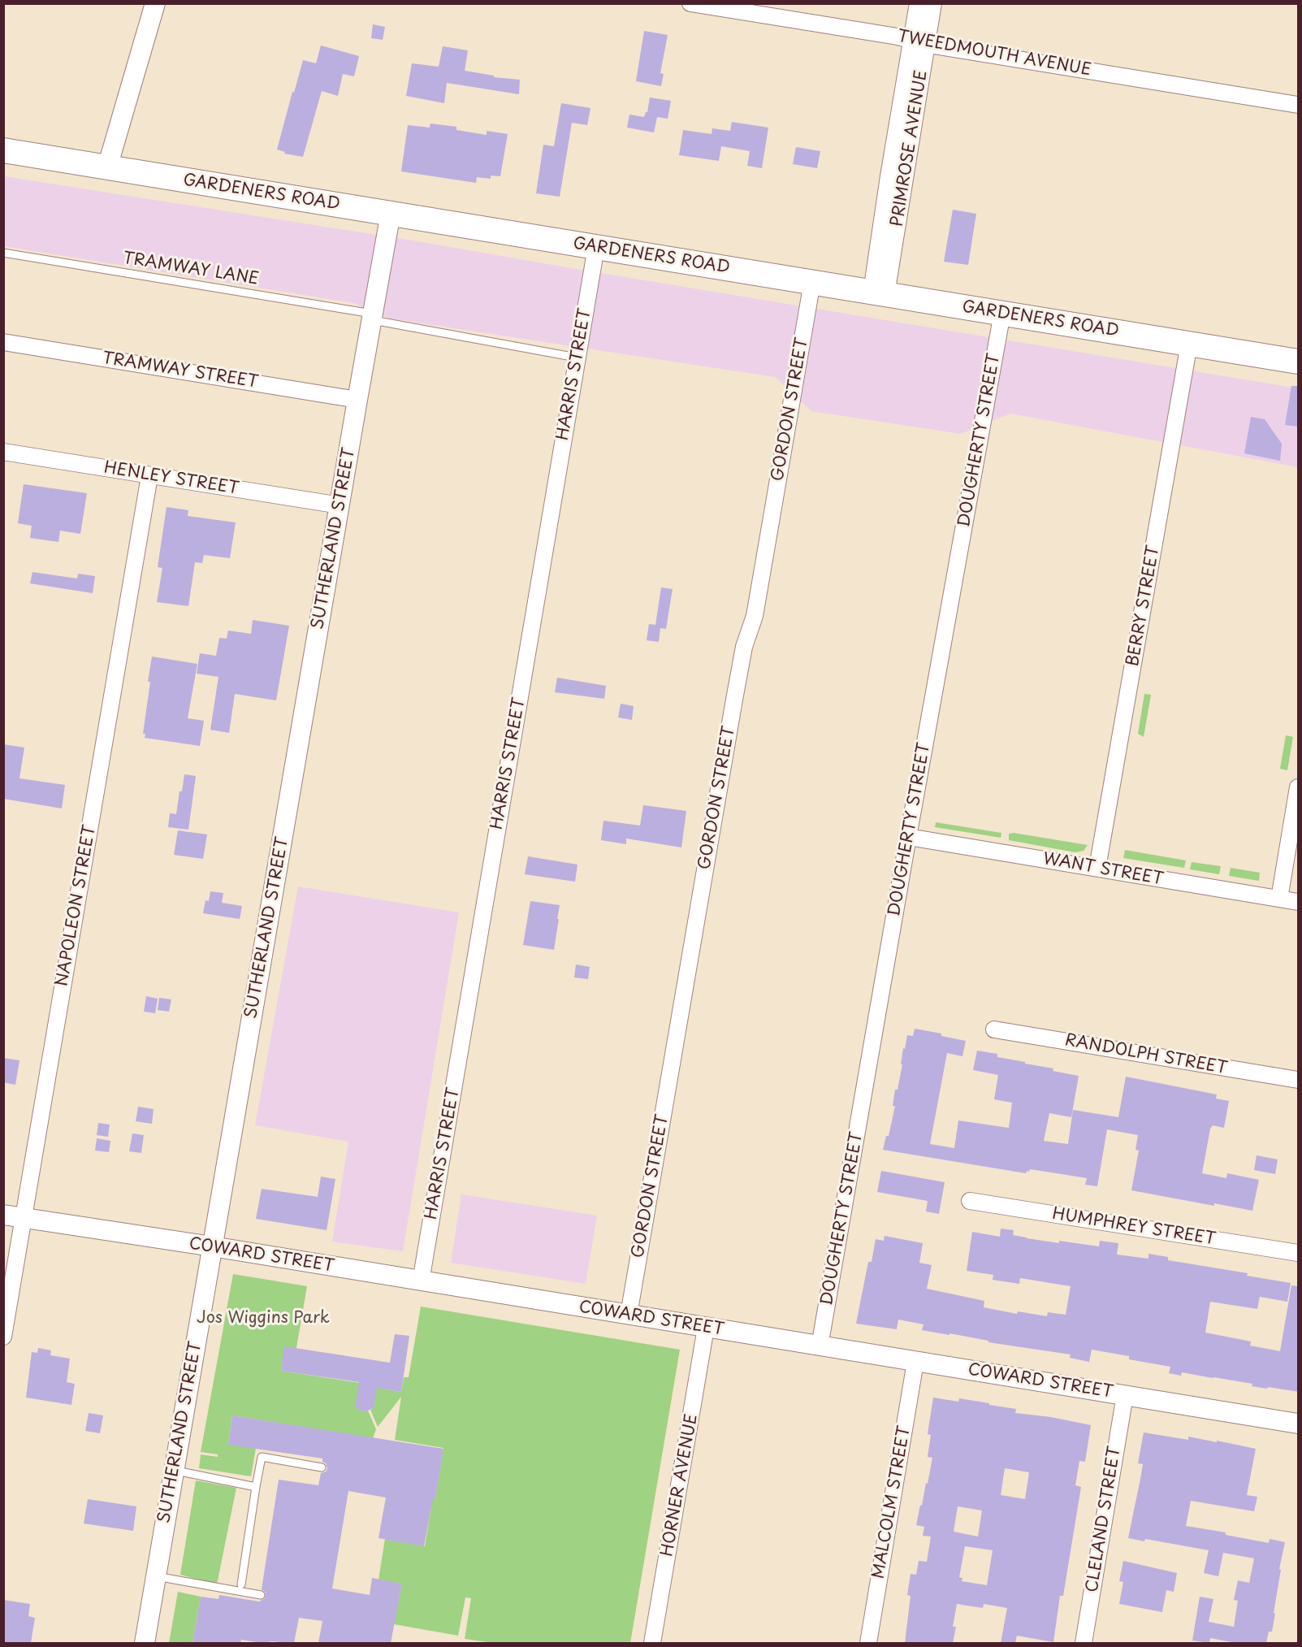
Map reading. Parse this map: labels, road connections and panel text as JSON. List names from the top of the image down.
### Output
{
  "streets": {
    "main road": ["GARDENERS ROAD"],
    "street": [
      "TWEEDMOUTH AVENUE",
      "PRIMROSE AVENUE",
      "TRAMWAY STREET",
      "HARRIS STREET",
      "GORDON STREET",
      "DOUGHERTY STREET",
      "HENLEY STREET",
      "SUTHERLAND STREET",
      "BERRY STREET",
      "WANT STREET",
      "NAPOLEON STREET",
      "RANDOLPH STREET",
      "HUMPHREY STREET",
      "COWARD STREET",
      "HORNER AVENUE",
      "MALCOLM STREET",
      "CLELAND STREET"
    ],
    "lane": ["TRAMWAY LANE"]
  },
  "crossings": [
    ["TWEEDMOUTH AVENUE", "PRIMROSE AVENUE"],
    ["PRIMROSE AVENUE", "GARDENERS ROAD"],
    ["GARDENERS ROAD", "HARRIS STREET"],
    ["GARDENERS ROAD", "GORDON STREET"],
    ["GARDENERS ROAD", "DOUGHERTY STREET"],
    ["GARDENERS ROAD", "SUTHERLAND STREET"],
    ["GARDENERS ROAD", "BERRY STREET"],
    ["TRAMWAY LANE", "HARRIS STREET"],
    ["TRAMWAY LANE", "SUTHERLAND STREET"],
    ["TRAMWAY STREET", "SUTHERLAND STREET"],
    ["HARRIS STREET", "COWARD STREET"],
    ["GORDON STREET", "COWARD STREET"],
    ["DOUGHERTY STREET", "WANT STREET"],
    ["DOUGHERTY STREET", "COWARD STREET"],
    ["HENLEY STREET", "SUTHERLAND STREET"],
    ["HENLEY STREET", "NAPOLEON STREET"],
    ["SUTHERLAND STREET", "COWARD STREET"],
    ["BERRY STREET", "WANT STREET"],
    ["NAPOLEON STREET", "COWARD STREET"],
    ["COWARD STREET", "HORNER AVENUE"],
    ["COWARD STREET", "MALCOLM STREET"],
    ["COWARD STREET", "CLELAND STREET"]
  ],
  "parks": ["Jos Wiggins Park"]
}
